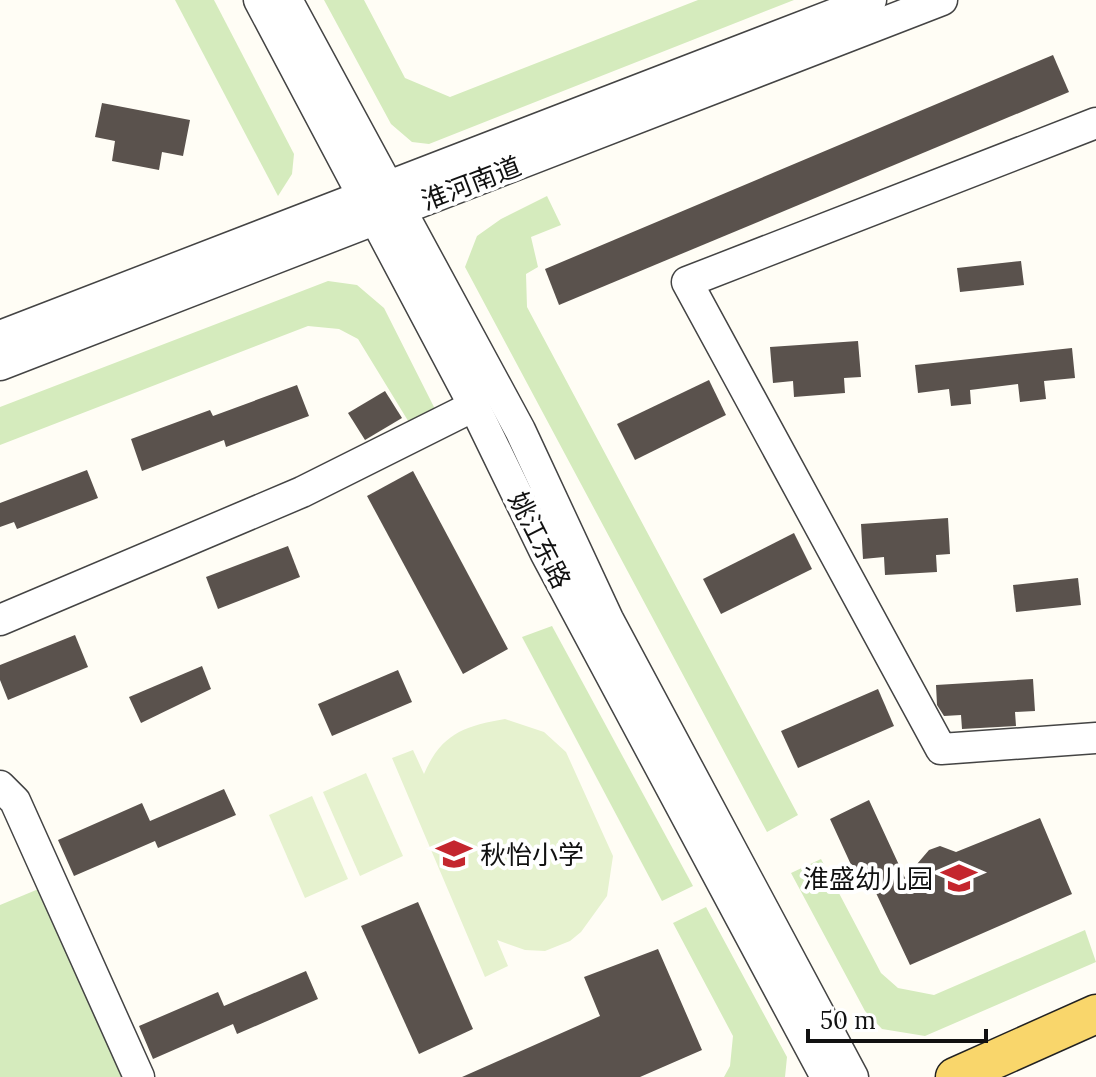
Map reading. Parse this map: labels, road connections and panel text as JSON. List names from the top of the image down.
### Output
{
  "streets": {
    "street": ["淮河南道", "姚江东路"]
  },
  "crossings": [
    ["淮河南道", "姚江东路"]
  ],
  "places": {
    "school or university": ["秋怡小学", "淮盛幼儿园"]
  },
  "scale_bar": "50 m"
}
